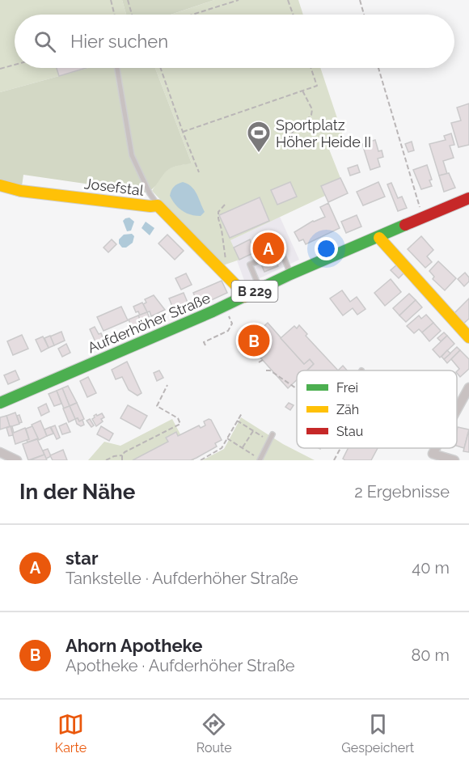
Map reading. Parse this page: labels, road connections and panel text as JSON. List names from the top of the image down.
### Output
{
  "streets": {
    "main road": ["Josefstal", "B 229", "Aufderhöher Straße"]
  },
  "crossings": [
    ["Josefstal", "Aufderhöher Straße"]
  ],
  "places": {
    "sports": ["Sportplatz Höher Heide II"]
  },
  "legend": ["Frei", "Zäh", "Stau"],
  "page": {
    "search": "Hier suchen",
    "pins": ["A", "B"],
    "heading": ["In der Nähe", "2 Ergebnisse"],
    "list": [
      {
        "mark": "A",
        "name": "star",
        "note": "Tankstelle · Aufderhöher Straße",
        "value": "40 m"
      },
      {
        "mark": "B",
        "name": "Ahorn Apotheke",
        "note": "Apotheke · Aufderhöher Straße",
        "value": "80 m"
      }
    ],
    "nav": ["Karte", "Route", "Gespeichert"]
  }
}
